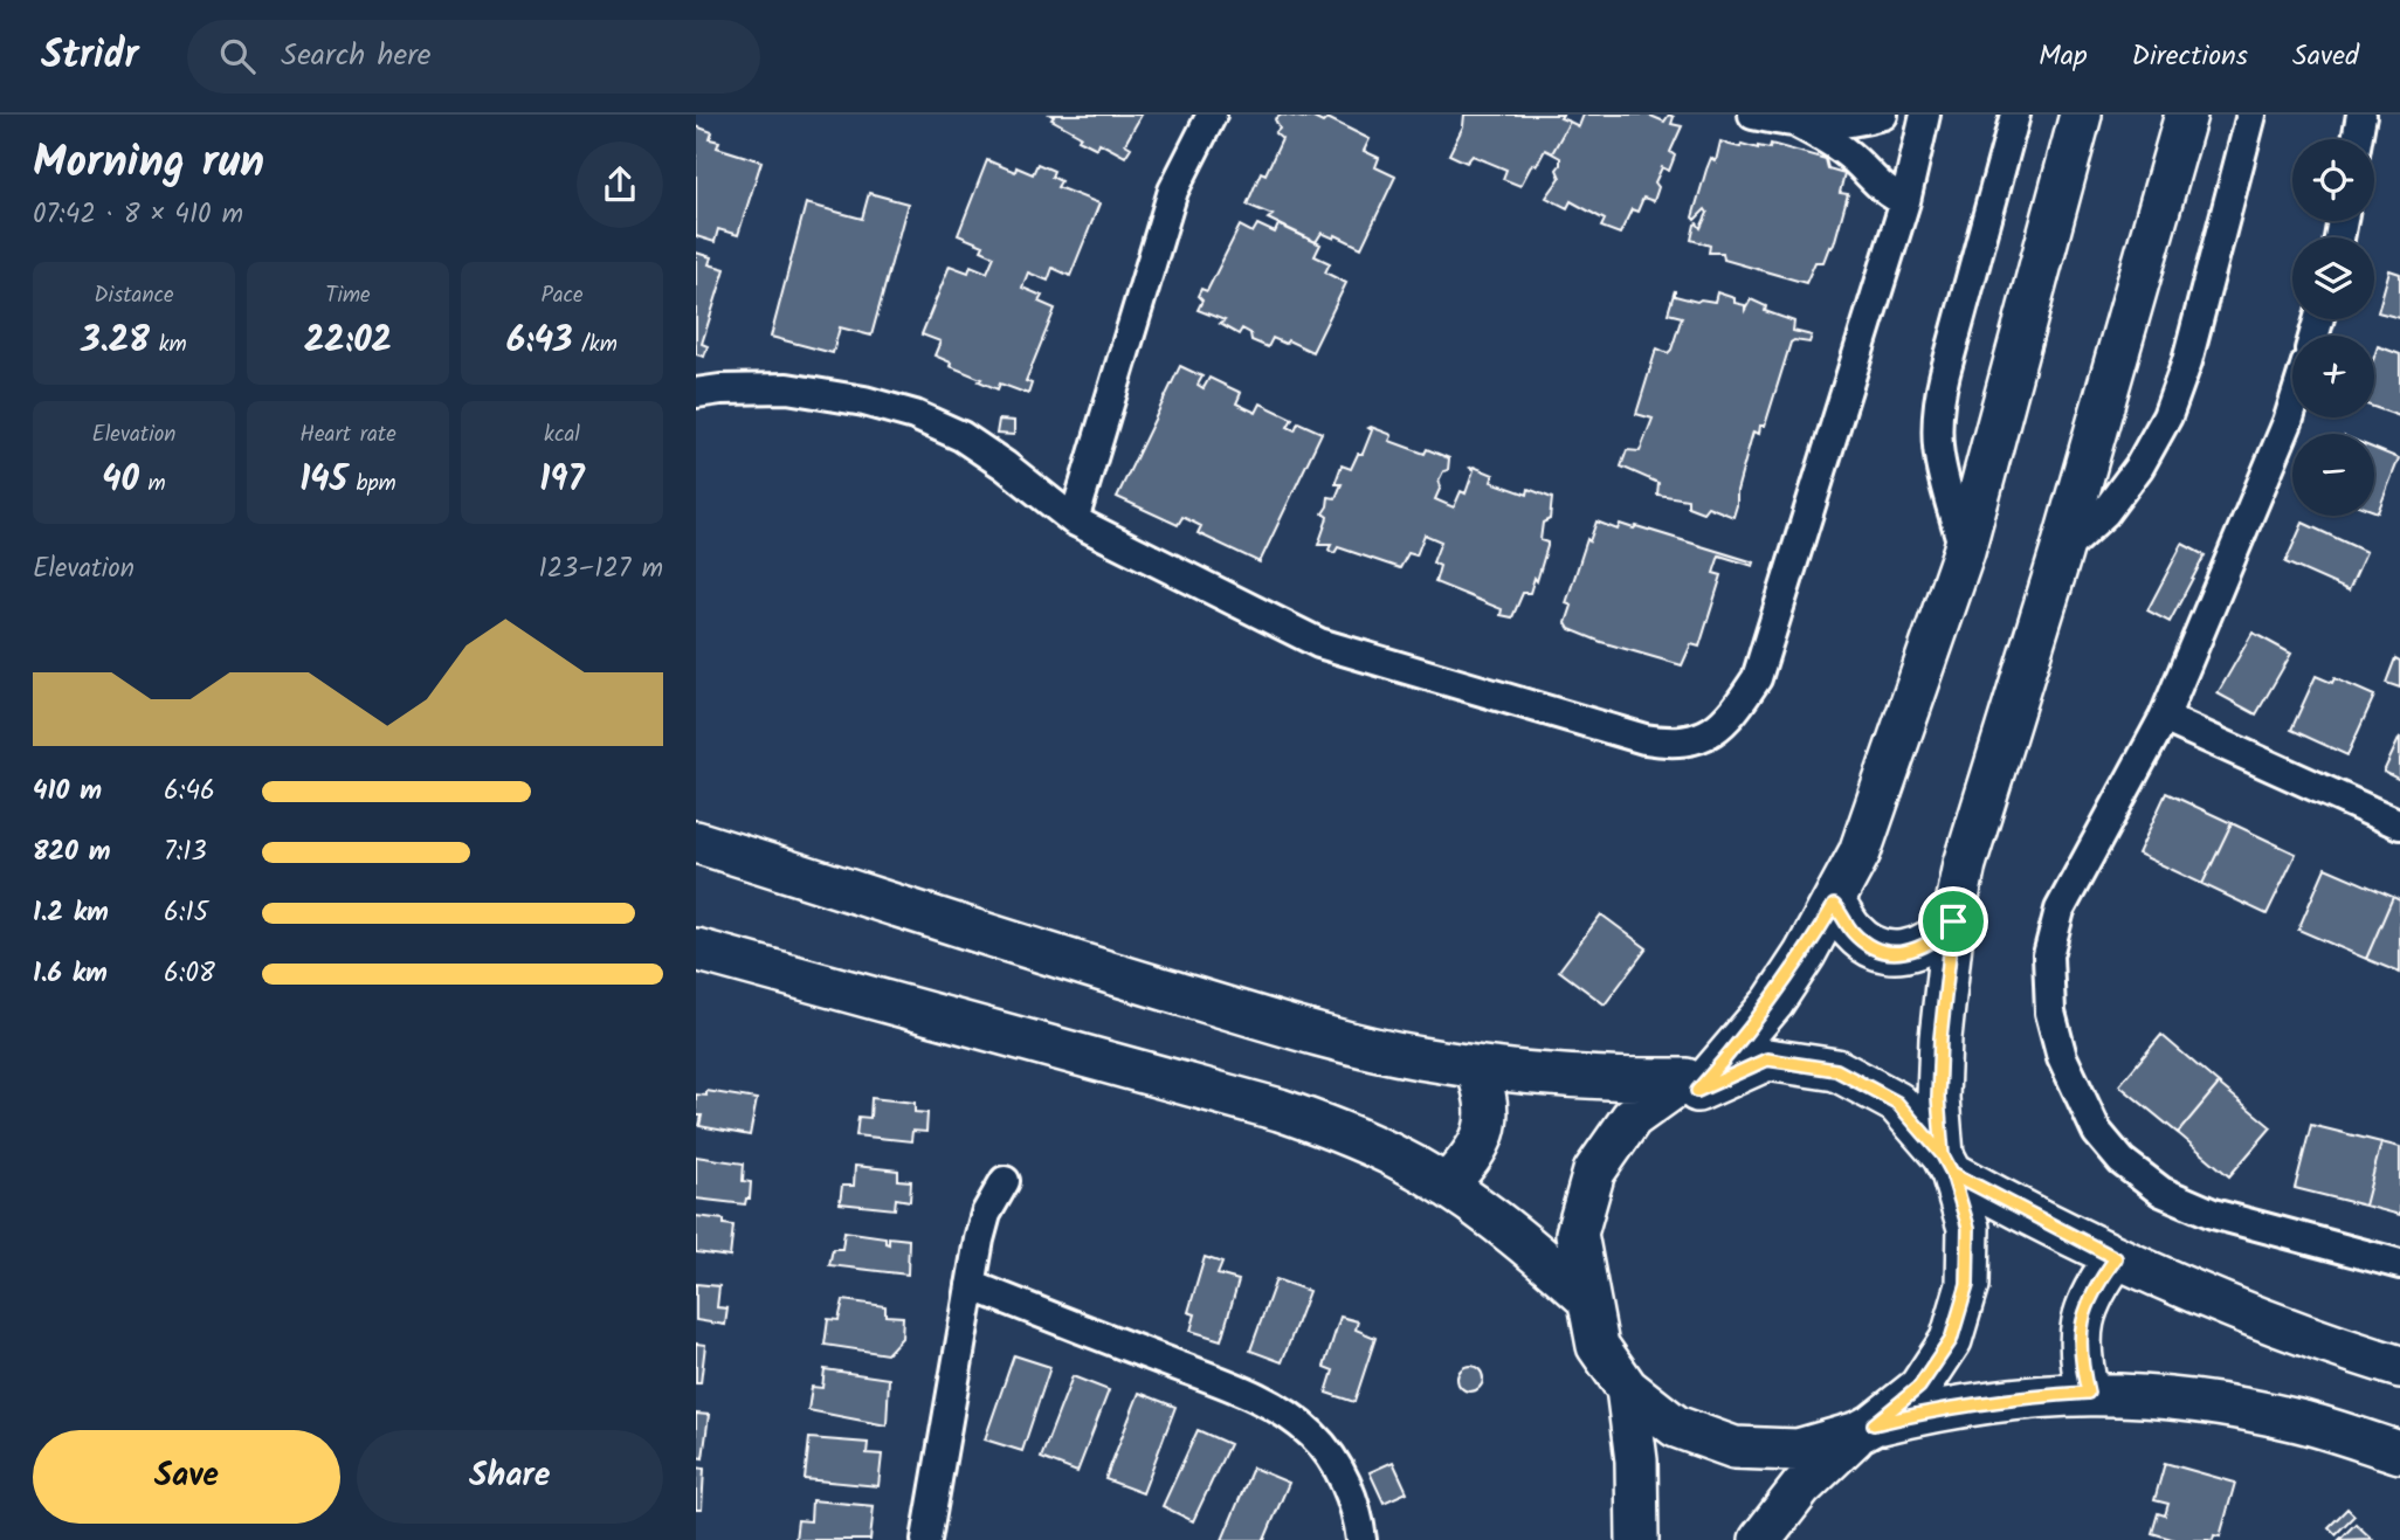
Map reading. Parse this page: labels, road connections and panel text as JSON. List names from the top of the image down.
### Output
{
  "page": {
    "header": "Stridr",
    "search": "Search here",
    "nav": ["Map", "Directions", "Saved"],
    "heading": ["Morning run", "07:42 · 8 × 410 m"],
    "map_buttons": ["+", "−"],
    "stats": [
      ["Distance", "3.28 km"],
      ["Time", "22:02"],
      ["Pace", "6:43 /km"],
      ["Elevation", "40 m"],
      ["Heart rate", "145 bpm"],
      ["kcal", "197"]
    ],
    "chart": ["Elevation", "123–127 m"],
    "list": [
      {
        "name": "410 m",
        "note": "6:46"
      },
      {
        "name": "820 m",
        "note": "7:13"
      },
      {
        "name": "1.2 km",
        "note": "6:15"
      },
      {
        "name": "1.6 km",
        "note": "6:08"
      }
    ],
    "buttons": ["Save", "Share"]
  }
}
